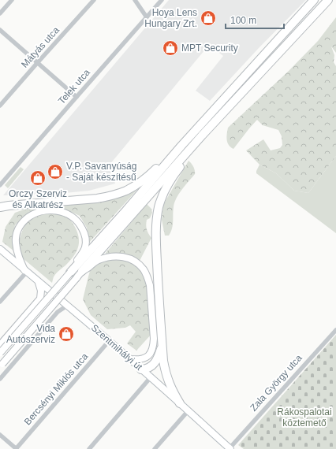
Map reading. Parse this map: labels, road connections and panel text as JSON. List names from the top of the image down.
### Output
{
  "streets": {
    "main road": ["Szentmihályi út"],
    "street": [
      "Mátyás utca",
      "Telek utca",
      "Zala György utca",
      "Bercsényi Miklós utca"
    ]
  },
  "crossings": [
    ["Szentmihályi út", "Zala György utca"],
    ["Szentmihályi út", "Bercsényi Miklós utca"]
  ],
  "parks": ["Rákospalotai köztemető"],
  "places": {
    "shop": [
      "Hoya Lens Hungary Zrt.",
      "MPT Security",
      "V.P. Savanyúság - Saját készítésű",
      "Orczy Szerviz és Alkatrész",
      "Vida Autószerviz"
    ]
  },
  "scale_bar": "100 m"
}
